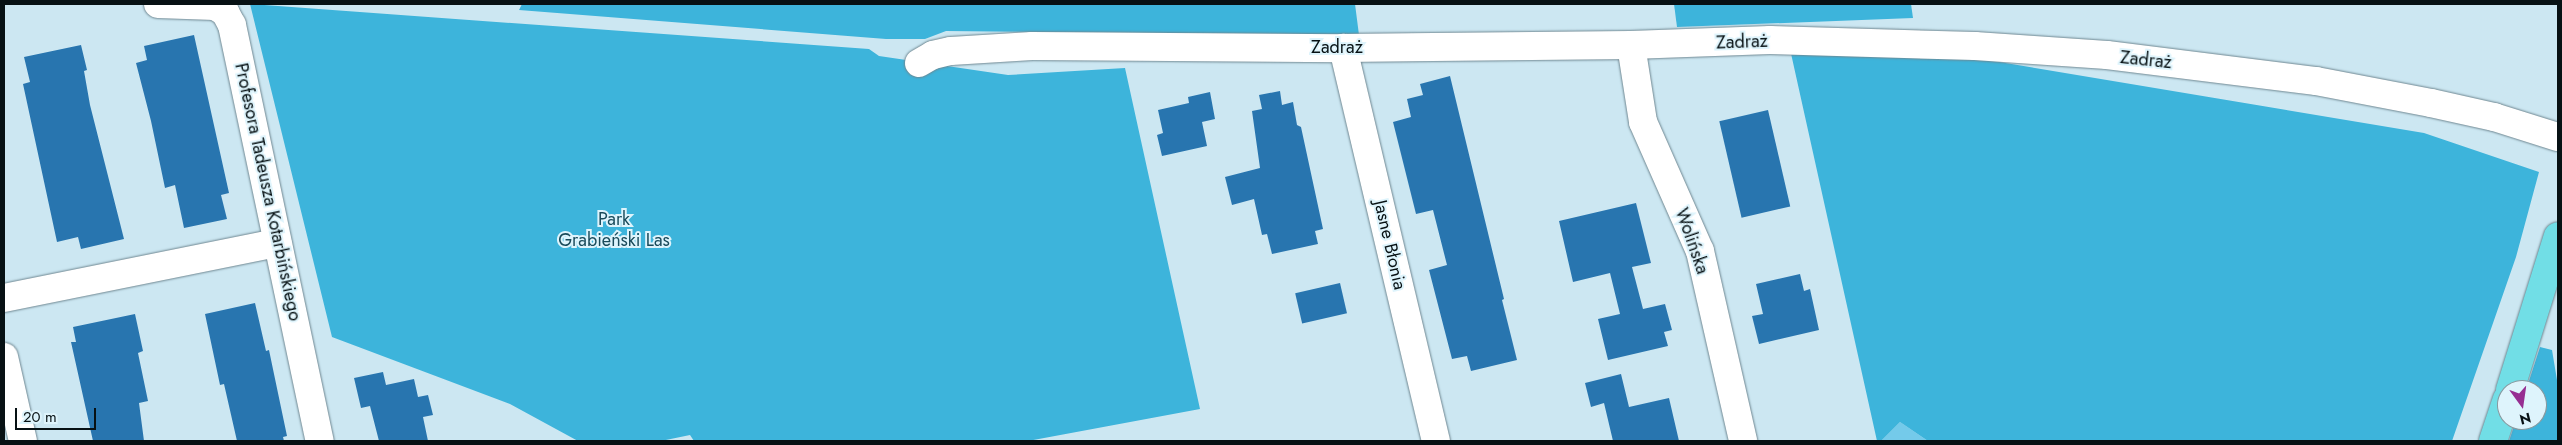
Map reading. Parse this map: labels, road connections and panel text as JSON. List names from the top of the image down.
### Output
{
  "streets": {
    "street": [
      "Zadraż",
      "Profesora Tadeusza Kotarbińskiego",
      "Wolińska",
      "Jasne Błonia"
    ]
  },
  "crossings": [
    ["Zadraż", "Wolińska"],
    ["Zadraż", "Jasne Błonia"]
  ],
  "parks": ["Park Grabieński Las"],
  "scale_bar": "20 m",
  "north": "bottom"
}
